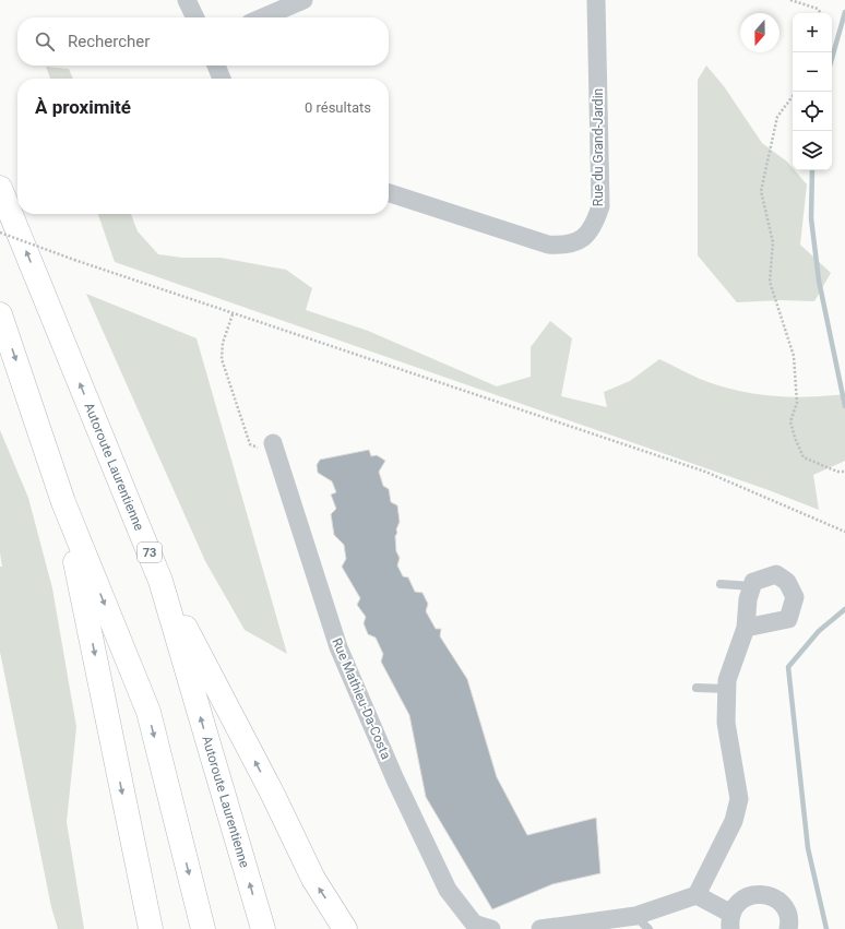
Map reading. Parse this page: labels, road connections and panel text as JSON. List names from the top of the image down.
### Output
{
  "streets": {
    "highway": ["Autoroute Laurentienne", "73"],
    "street": ["Rue du Grand-Jardin", "Rue Mathieu-Da-Costa"]
  },
  "north": "bottom",
  "page": {
    "map_buttons": ["+", "−"],
    "search": "Rechercher",
    "heading": ["À proximité", "0 résultats"]
  }
}
